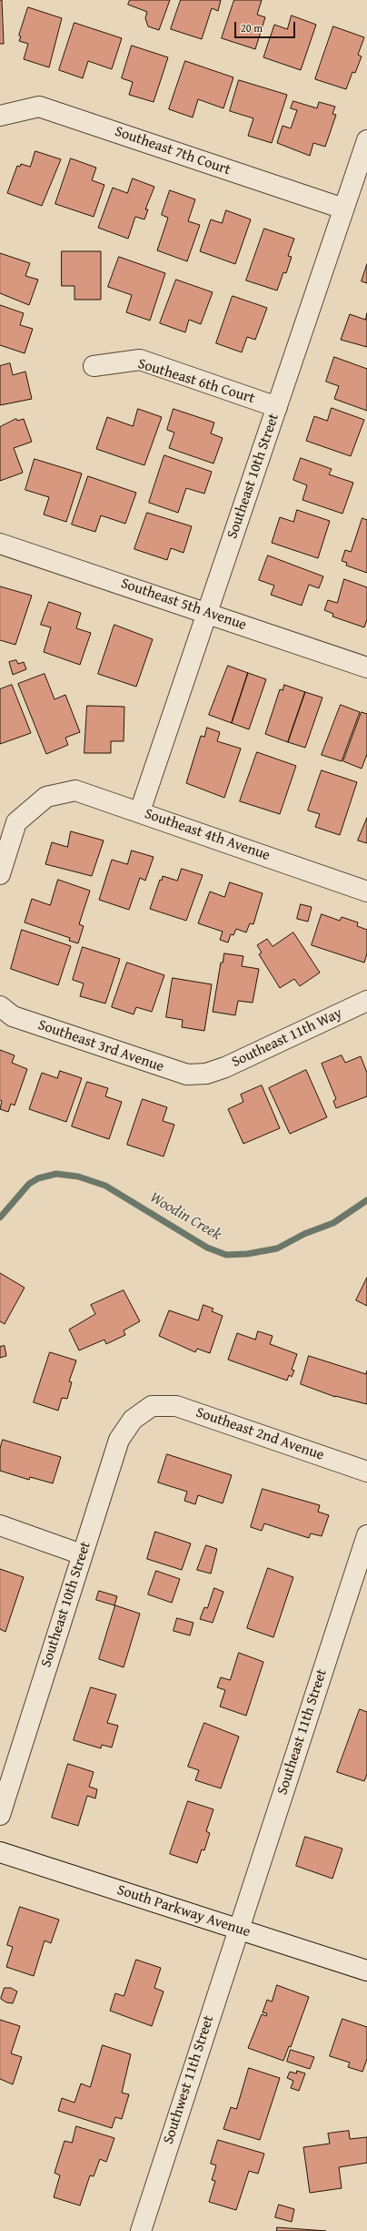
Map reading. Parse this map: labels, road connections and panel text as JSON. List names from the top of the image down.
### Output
{
  "streets": {
    "street": [
      "Southeast 7th Court",
      "Southeast 6th Court",
      "Southeast 10th Street",
      "Southeast 5th Avenue",
      "Southeast 4th Avenue",
      "Southeast 11th Way",
      "Southeast 3rd Avenue",
      "Southeast 2nd Avenue",
      "Southeast 11th Street",
      "South Parkway Avenue",
      "Southwest 11th Street"
    ]
  },
  "crossings": [
    ["Southeast 7th Court", "Southeast 10th Street"],
    ["Southeast 6th Court", "Southeast 10th Street"],
    ["Southeast 10th Street", "Southeast 5th Avenue"],
    ["Southeast 10th Street", "Southeast 4th Avenue"],
    ["Southeast 10th Street", "Southeast 2nd Avenue"],
    ["Southeast 11th Way", "Southeast 3rd Avenue"],
    ["Southeast 11th Street", "South Parkway Avenue"],
    ["Southeast 11th Street", "Southwest 11th Street"],
    ["South Parkway Avenue", "Southwest 11th Street"]
  ],
  "water": ["Woodin Creek"],
  "scale_bar": "20 m"
}
